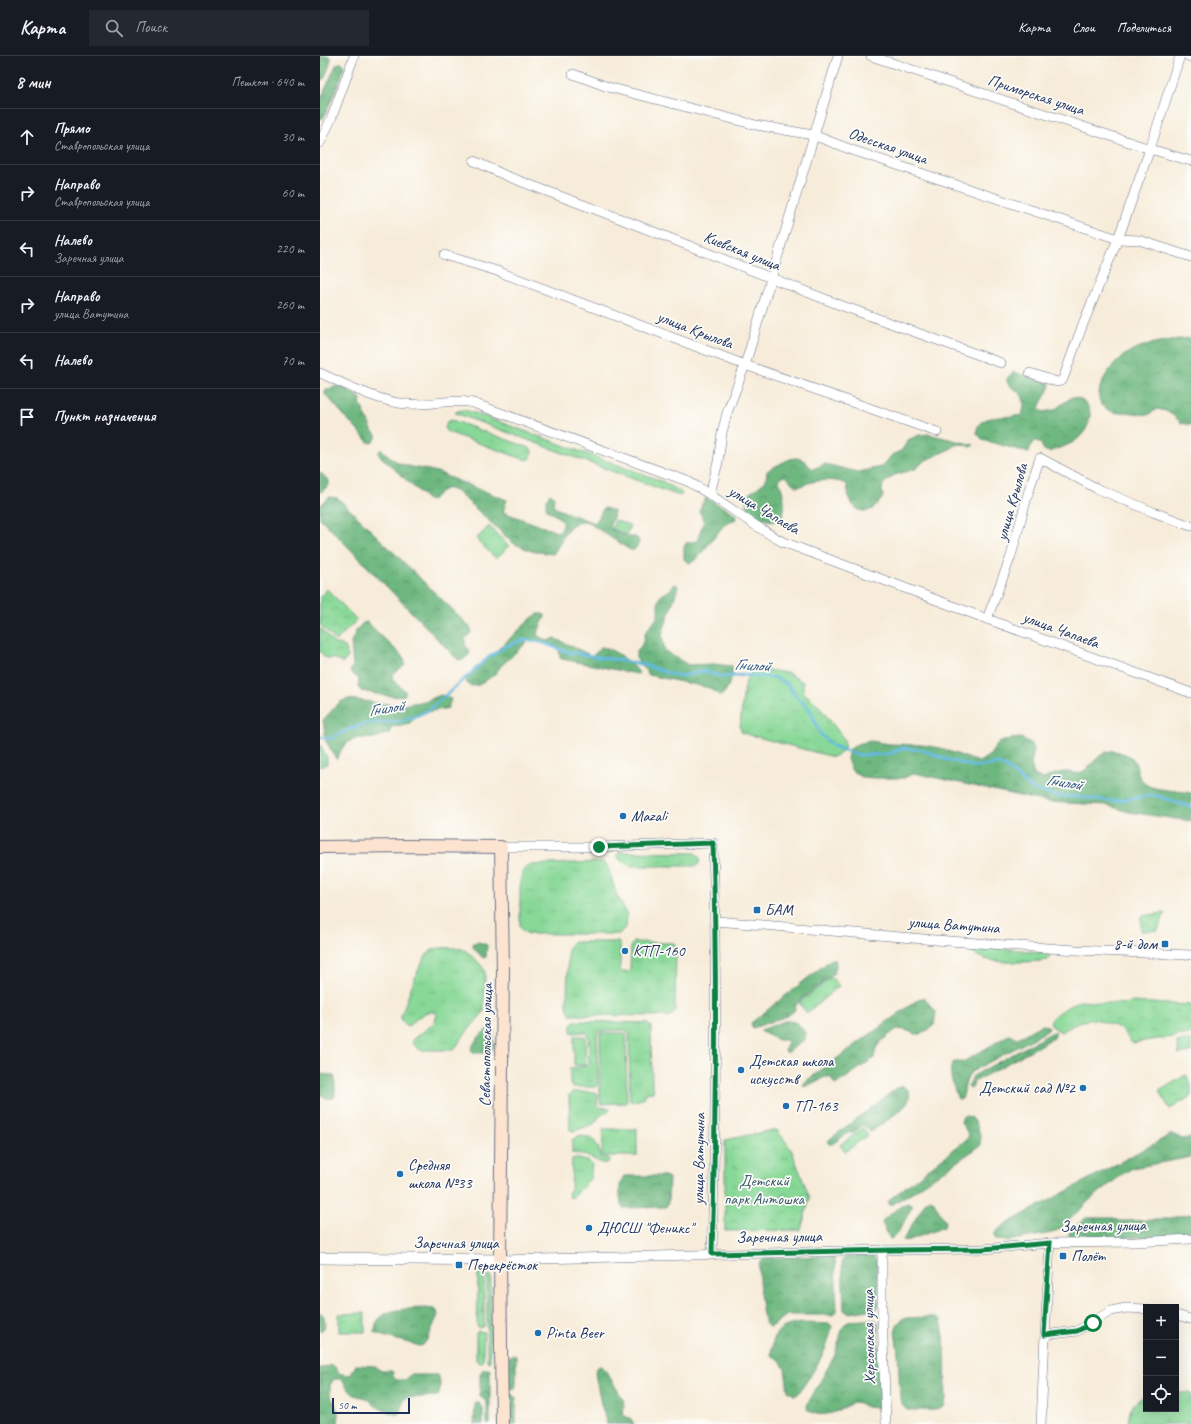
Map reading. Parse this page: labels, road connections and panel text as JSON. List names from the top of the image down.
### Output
{
  "streets": {
    "main road": ["Севастопольская улица"],
    "street": [
      "Приморская улица",
      "Одесская улица",
      "Киевская улица",
      "улица Крылова",
      "улица Чапаева",
      "улица Ватутина",
      "Заречная улица",
      "Херсонская улица"
    ]
  },
  "crossings": [
    ["улица Крылова", "улица Чапаева"],
    ["улица Ватутина", "Севастопольская улица"],
    ["улица Ватутина", "Заречная улица"],
    ["Севастопольская улица", "Заречная улица"],
    ["Заречная улица", "Херсонская улица"]
  ],
  "water": ["Гнилой"],
  "parks": ["Детский парк Антошка"],
  "places": {
    "other": [
      "Mazali",
      "КТП-160",
      "Детская школа искусств",
      "Детский сад №2",
      "ТП-163",
      "Средняя школа №33",
      "ДЮСШ \"Феникс\"",
      "Pinta Beer"
    ],
    "transit": [
      "БАМ",
      "8-й дом",
      "Полёт",
      "Перекрёсток"
    ]
  },
  "scale_bar": "50 m",
  "page": {
    "header": "Карта",
    "search": "Поиск",
    "nav": ["Карта", "Слои", "Поделиться"],
    "heading": ["8 мин", "Пешком · 640 m"],
    "list": [
      ["Прямо", "Ставропольская улица", "30 m"],
      ["Направо", "Ставропольская улица", "60 m"],
      ["Налево", "Заречная улица", "220 m"],
      ["Направо", "улица Ватутина", "260 m"],
      ["Налево", "70 m"],
      "Пункт назначения"
    ],
    "map_buttons": ["+", "−"],
    "scale": "50 m"
  }
}
